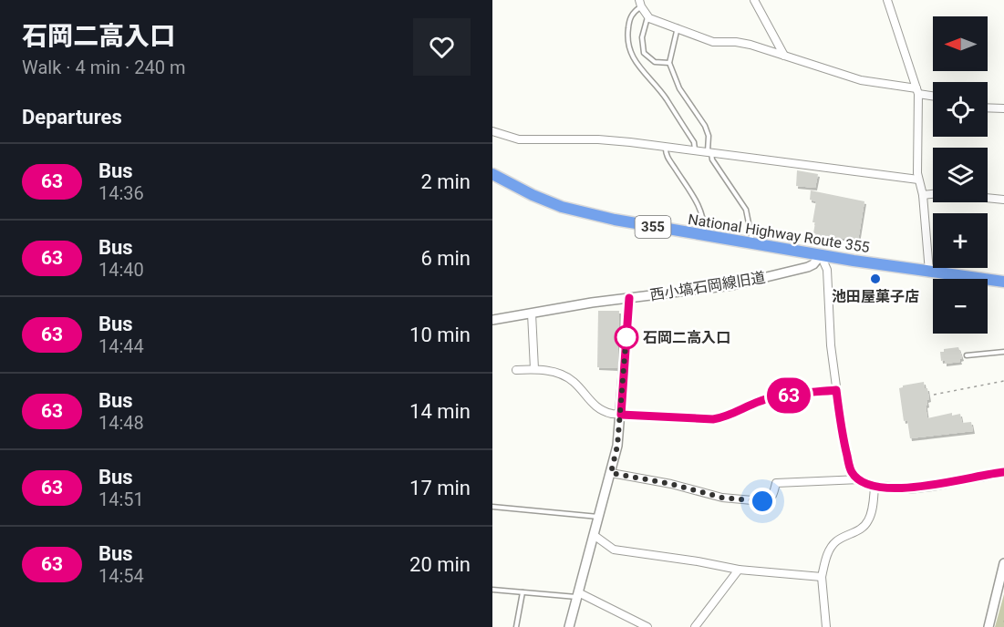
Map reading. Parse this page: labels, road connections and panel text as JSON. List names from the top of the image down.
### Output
{
  "streets": {
    "highway": ["355", "National Highway Route 355"],
    "street": ["西小塙石岡線旧道"]
  },
  "crossings": [
    ["National Highway Route 355", "西小塙石岡線旧道"]
  ],
  "places": ["池田屋菓子店", "石岡二高入口"],
  "lines": ["bus line 63"],
  "north": "left",
  "page": {
    "heading": [
      ["石岡二高入口", "Walk · 4 min · 240 m"],
      "Departures"
    ],
    "on_map": "63",
    "map_buttons": ["+", "−"],
    "list": [
      {
        "mark": "63",
        "name": "Bus",
        "note": "14:36",
        "value": "2 min"
      },
      {
        "mark": "63",
        "name": "Bus",
        "note": "14:40",
        "value": "6 min"
      },
      {
        "mark": "63",
        "name": "Bus",
        "note": "14:44",
        "value": "10 min"
      },
      {
        "mark": "63",
        "name": "Bus",
        "note": "14:48",
        "value": "14 min"
      },
      {
        "mark": "63",
        "name": "Bus",
        "note": "14:51",
        "value": "17 min"
      },
      {
        "mark": "63",
        "name": "Bus",
        "note": "14:54",
        "value": "20 min"
      }
    ]
  }
}
